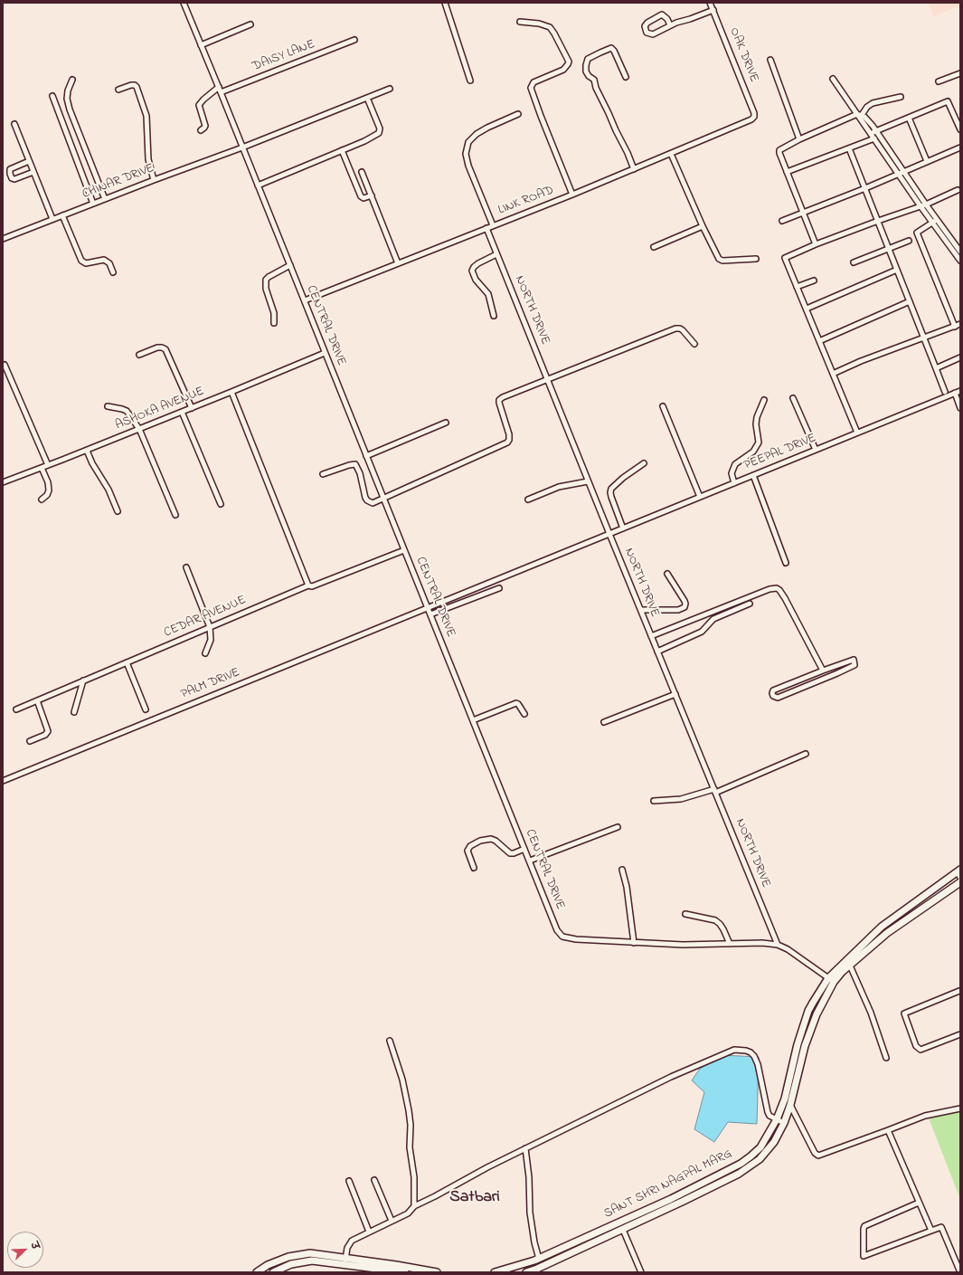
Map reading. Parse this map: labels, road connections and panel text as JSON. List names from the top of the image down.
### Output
{
  "streets": {
    "main road": ["SANT SHRI NAGPAL MARG"],
    "street": [
      "OAK DRIVE",
      "DAISY LANE",
      "CHINAR DRIVE",
      "LINK ROAD",
      "NORTH DRIVE",
      "CENTRAL DRIVE",
      "ASHOKA AVENUE",
      "PEEPAL DRIVE",
      "CEDAR AVENUE",
      "PALM DRIVE"
    ]
  },
  "crossings": [
    ["OAK DRIVE", "LINK ROAD"],
    ["DAISY LANE", "CENTRAL DRIVE"],
    ["CHINAR DRIVE", "CENTRAL DRIVE"],
    ["LINK ROAD", "NORTH DRIVE"],
    ["LINK ROAD", "CENTRAL DRIVE"],
    ["NORTH DRIVE", "CENTRAL DRIVE"],
    ["NORTH DRIVE", "PEEPAL DRIVE"],
    ["NORTH DRIVE", "PALM DRIVE"],
    ["CENTRAL DRIVE", "ASHOKA AVENUE"],
    ["CENTRAL DRIVE", "CEDAR AVENUE"],
    ["CENTRAL DRIVE", "PALM DRIVE"],
    ["CENTRAL DRIVE", "SANT SHRI NAGPAL MARG"],
    ["PEEPAL DRIVE", "PALM DRIVE"]
  ],
  "districts": ["Satbari"],
  "north": "top right"
}
